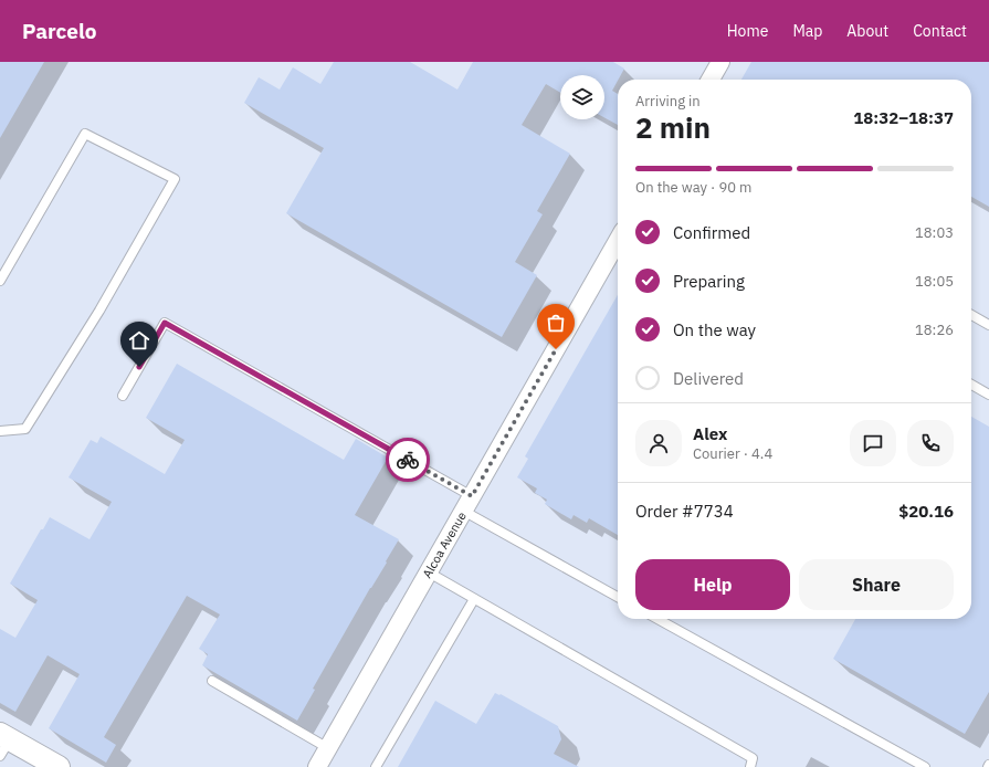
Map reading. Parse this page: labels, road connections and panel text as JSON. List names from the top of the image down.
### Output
{
  "streets": {
    "street": ["Alcoa Avenue"]
  },
  "page": {
    "header": "Parcelo",
    "nav": [
      "Home",
      "Map",
      "About",
      "Contact"
    ],
    "heading": ["2 min", "Arriving in", "18:32–18:37"],
    "panel": [
      "Alex",
      "Courier · 4.4",
      "Order #7734",
      "$20.16"
    ],
    "bar": "On the way · 90 m",
    "list": [
      ["Confirmed", "18:03"],
      ["Preparing", "18:05"],
      ["On the way", "18:26"],
      "Delivered"
    ],
    "buttons": ["Help", "Share"]
  }
}
